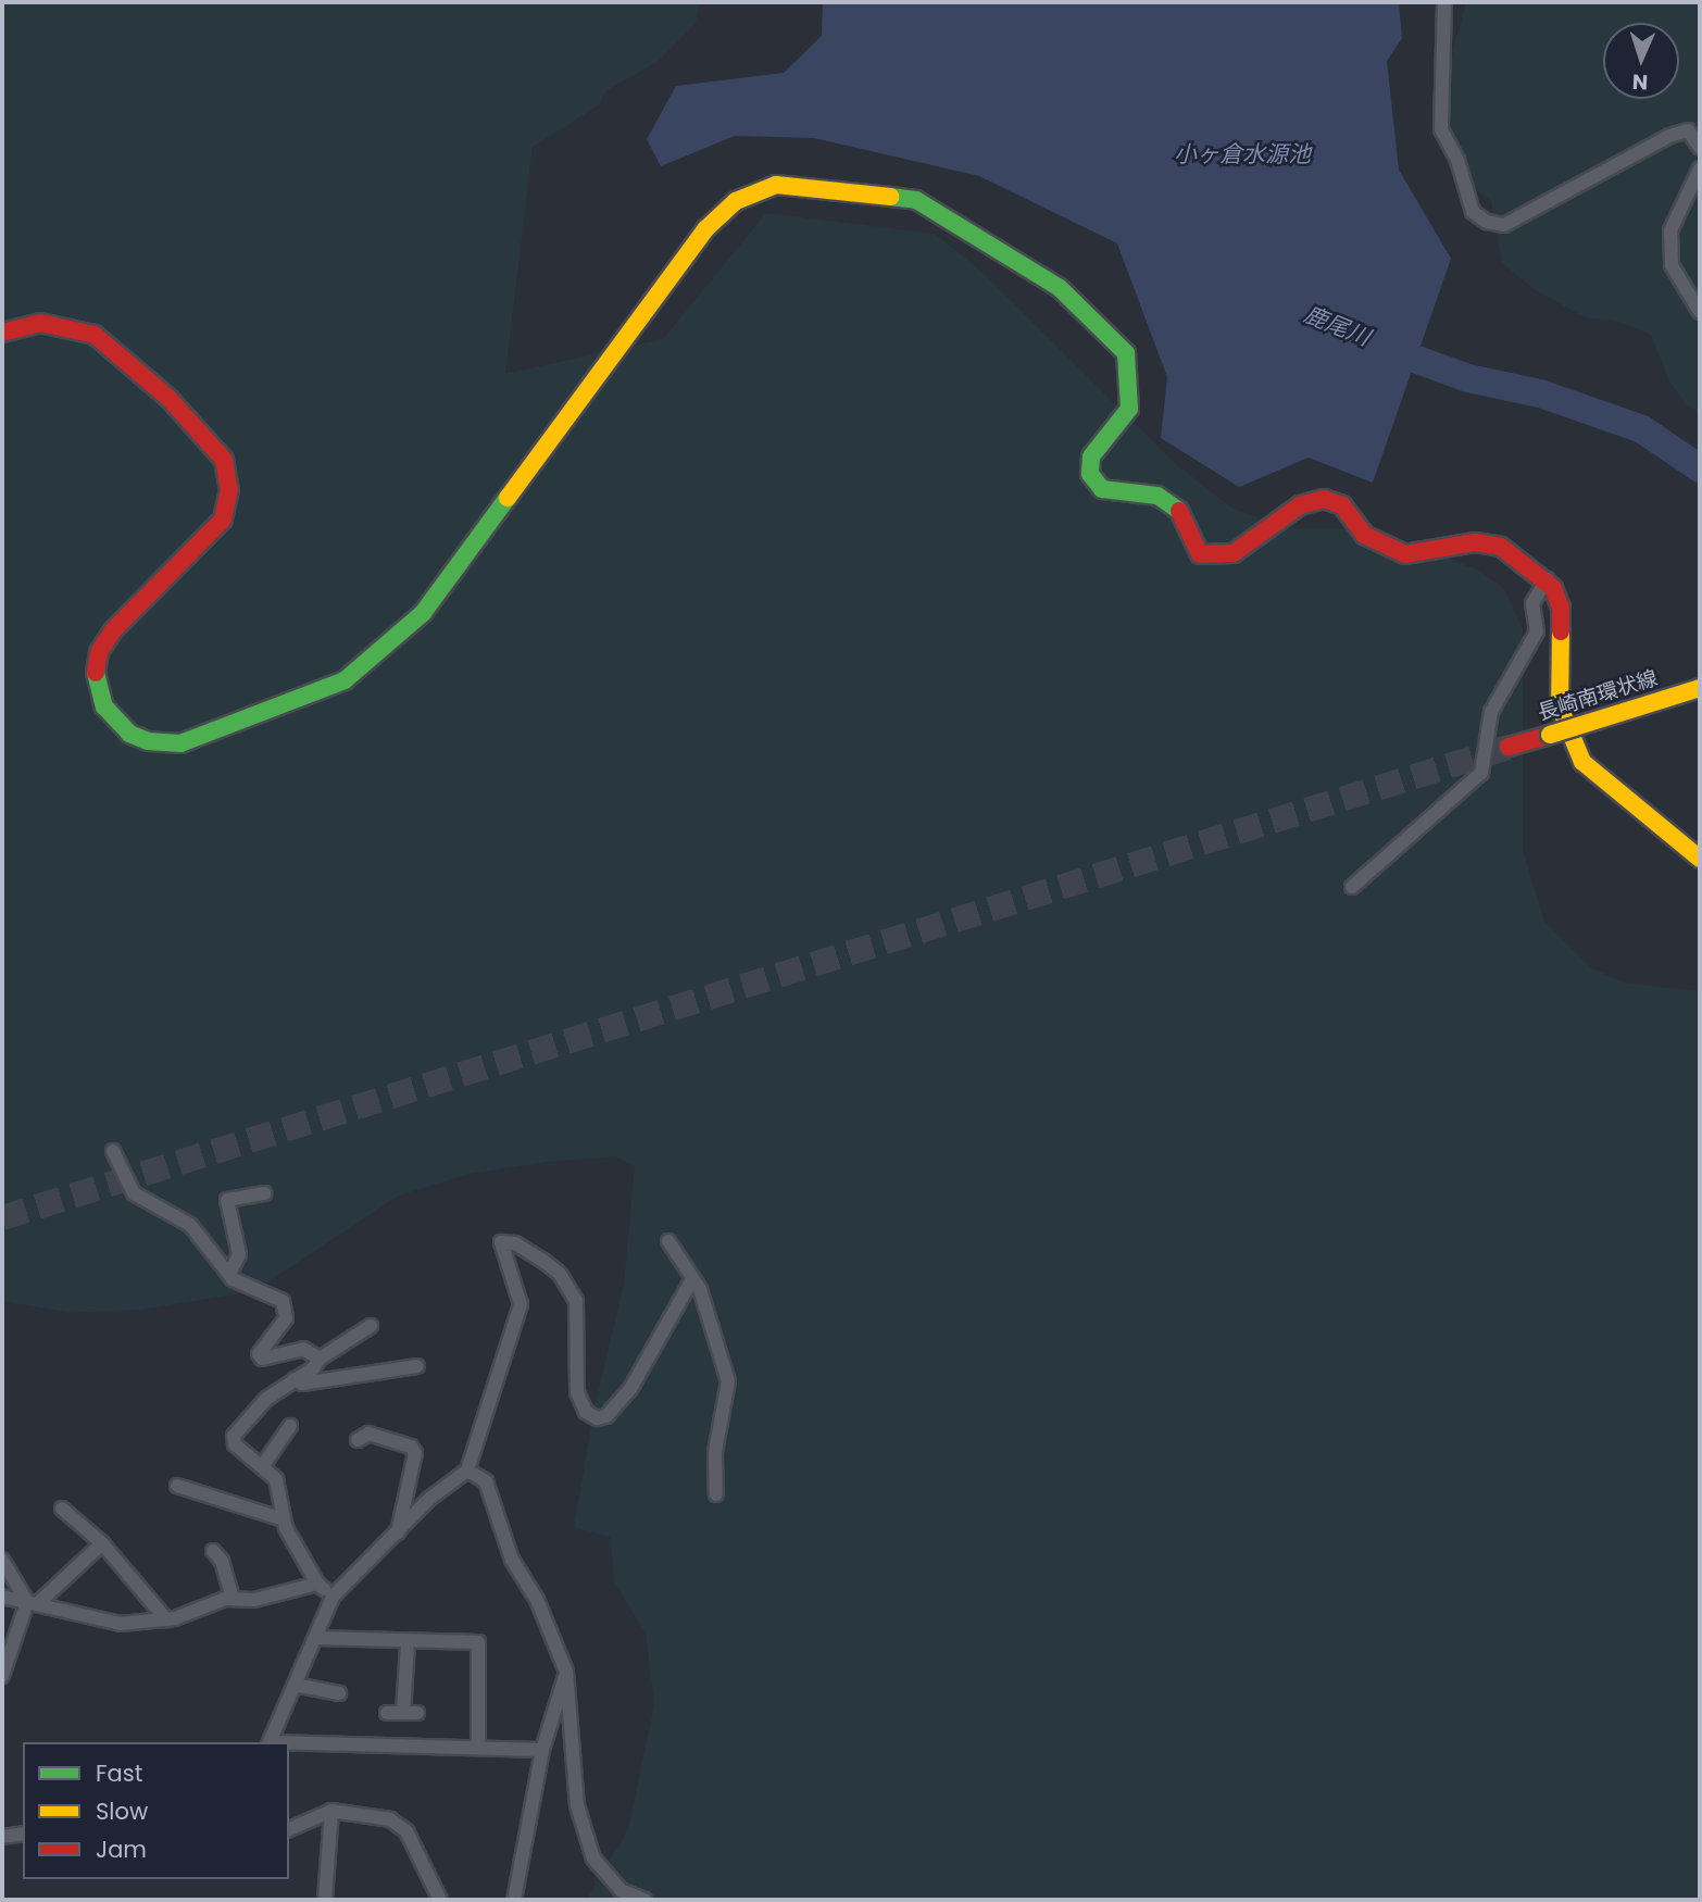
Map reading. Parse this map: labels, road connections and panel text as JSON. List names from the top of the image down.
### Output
{
  "streets": {
    "main road": ["長崎南環状線"]
  },
  "water": ["小ヶ倉水源池", "鹿尾川"],
  "legend": ["Fast", "Slow", "Jam"],
  "north": "bottom"
}
